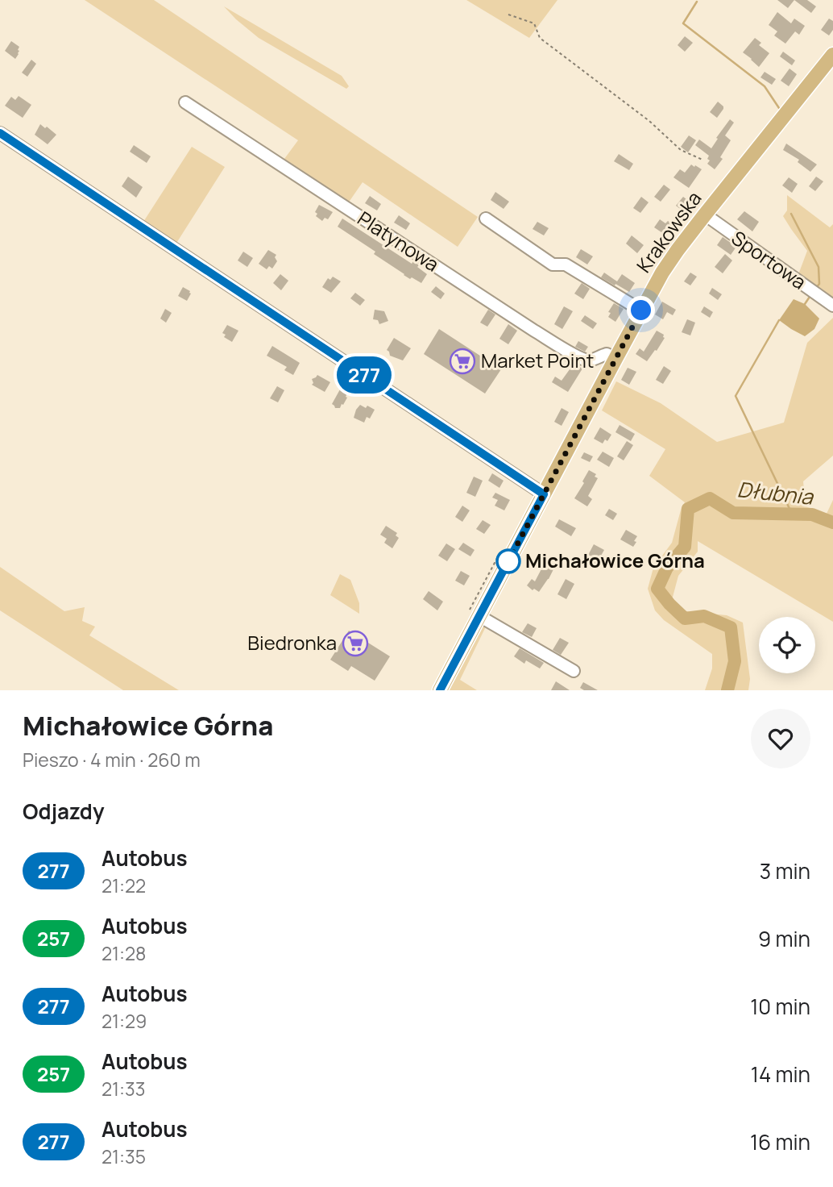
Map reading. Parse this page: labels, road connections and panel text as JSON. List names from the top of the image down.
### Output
{
  "streets": {
    "main road": ["Krakowska"],
    "street": ["Platynowa", "Sportowa"]
  },
  "crossings": [
    ["Krakowska", "Platynowa"],
    ["Krakowska", "Sportowa"]
  ],
  "water": ["Dłubnia"],
  "places": {
    "supermarket": ["Market Point", "Biedronka"],
    "other": ["Michałowice Górna"]
  },
  "lines": ["bus line 277"],
  "page": {
    "on_map": "277",
    "heading": [
      ["Michałowice Górna", "Pieszo · 4 min · 260 m"],
      "Odjazdy"
    ],
    "list": [
      {
        "mark": "277",
        "name": "Autobus",
        "note": "21:22",
        "value": "3 min"
      },
      {
        "mark": "257",
        "name": "Autobus",
        "note": "21:28",
        "value": "9 min"
      },
      {
        "mark": "277",
        "name": "Autobus",
        "note": "21:29",
        "value": "10 min"
      },
      {
        "mark": "257",
        "name": "Autobus",
        "note": "21:33",
        "value": "14 min"
      },
      {
        "mark": "277",
        "name": "Autobus",
        "note": "21:35",
        "value": "16 min"
      }
    ]
  }
}
